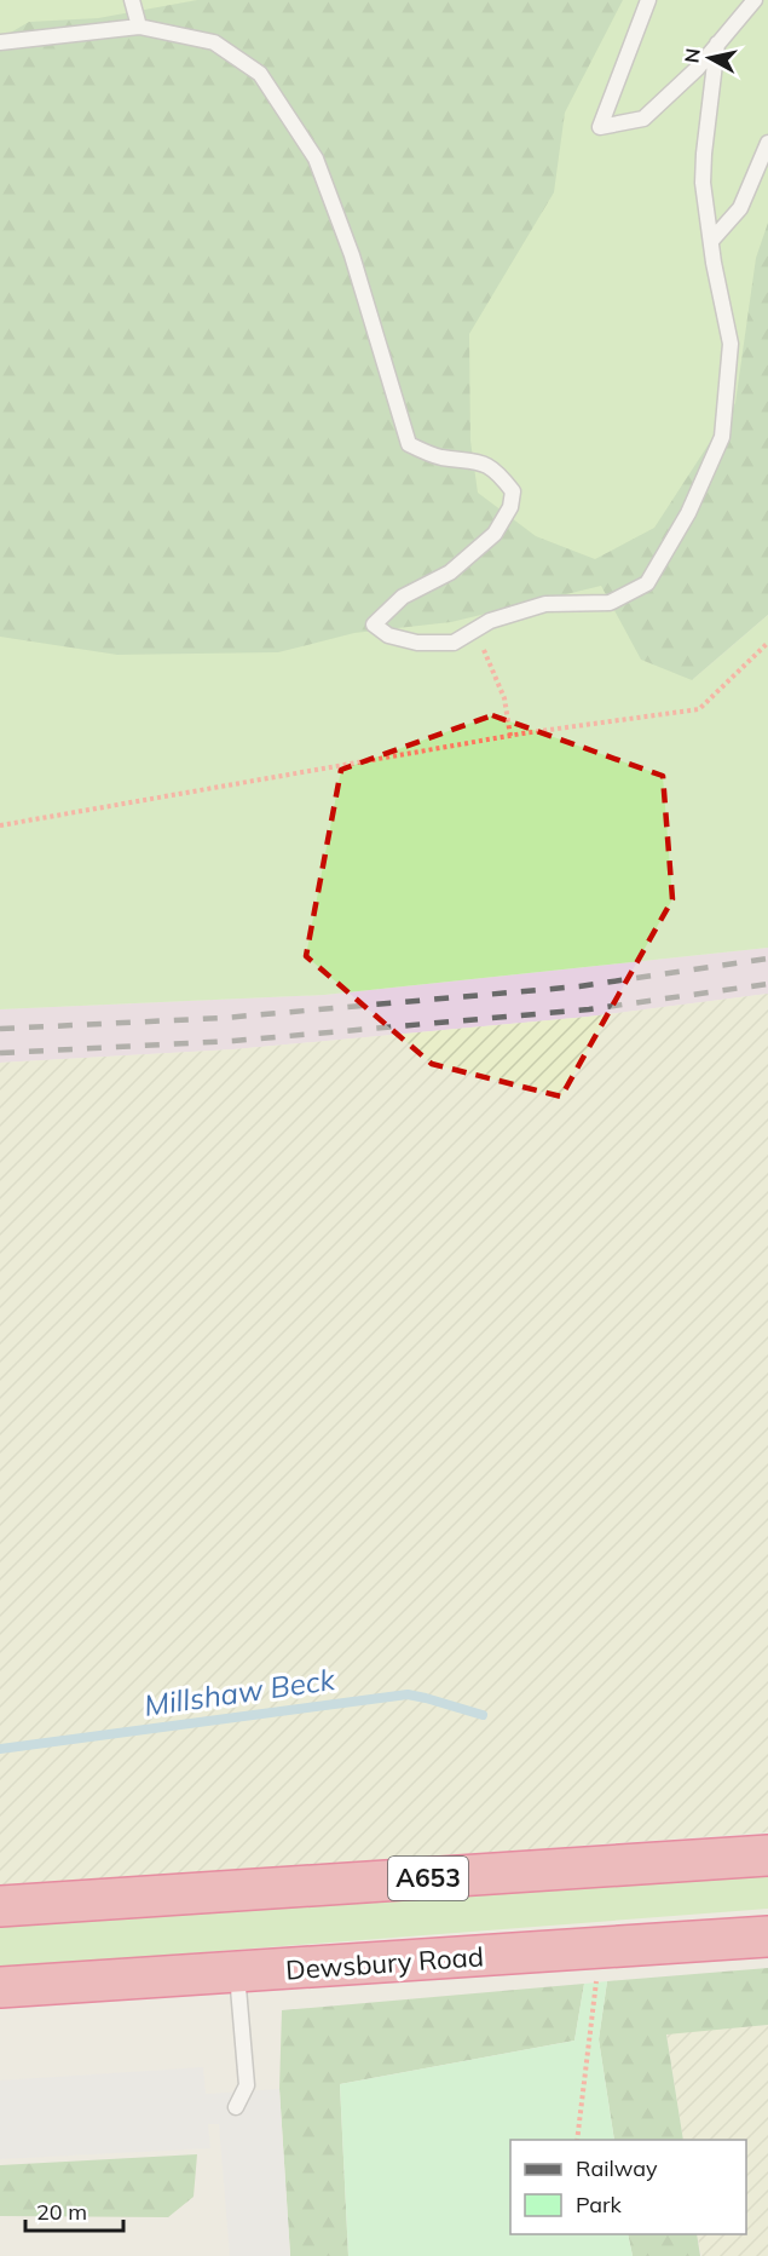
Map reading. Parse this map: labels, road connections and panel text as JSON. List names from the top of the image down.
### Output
{
  "streets": {
    "highway": ["A653", "Dewsbury Road"]
  },
  "water": ["Millshaw Beck"],
  "legend": ["Railway", "Park"],
  "scale_bar": "20 m",
  "north": "left"
}
